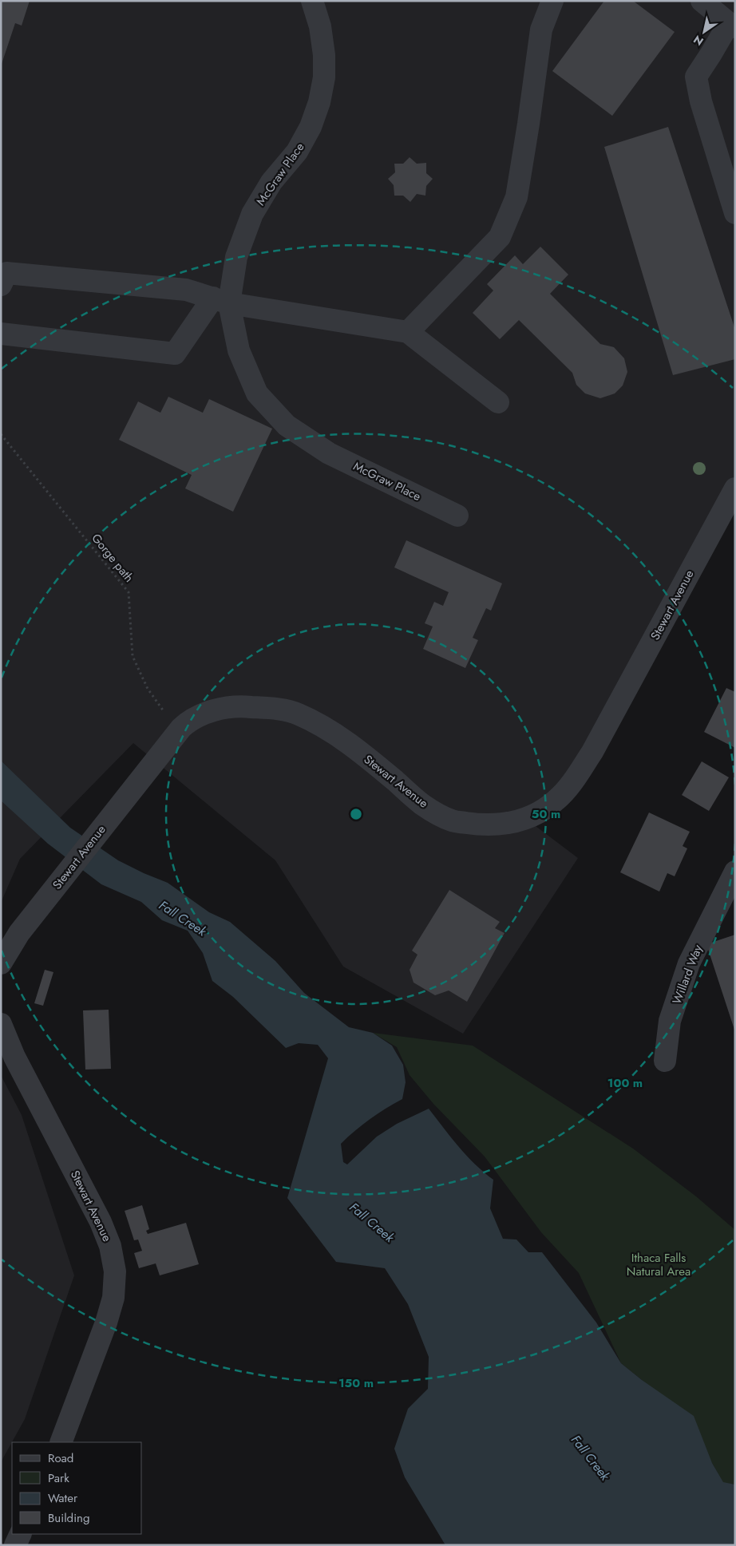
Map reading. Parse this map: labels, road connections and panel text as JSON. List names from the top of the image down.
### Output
{
  "streets": {
    "street": ["McGraw Place", "Stewart Avenue", "Willard Way"],
    "path": ["Gorge path"]
  },
  "crossings": [
    ["Gorge path", "Stewart Avenue"]
  ],
  "water": ["Fall Creek"],
  "parks": ["Ithaca Falls Natural Area"],
  "legend": [
    "Road",
    "Park",
    "Water",
    "Building"
  ],
  "north": "bottom left",
  "rings": ["50 m", "100 m", "150 m"]
}
